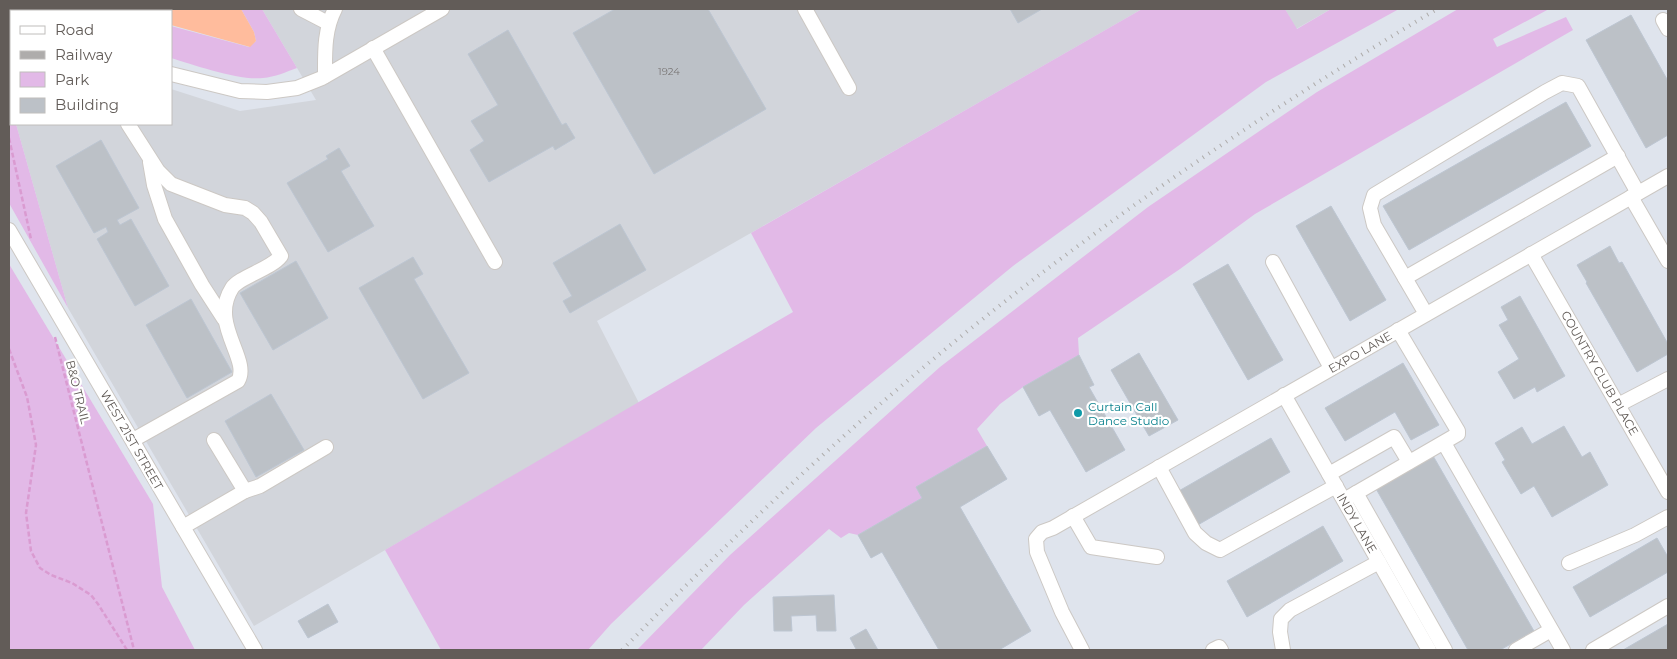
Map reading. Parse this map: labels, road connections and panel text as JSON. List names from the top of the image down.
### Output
{
  "streets": {
    "street": [
      "EXPO LANE",
      "COUNTRY CLUB PLACE",
      "WEST 21ST STREET",
      "INDY LANE"
    ],
    "path": ["B&O TRAIL"]
  },
  "crossings": [
    ["EXPO LANE", "COUNTRY CLUB PLACE"],
    ["EXPO LANE", "INDY LANE"]
  ],
  "places": ["Curtain Call Dance Studio"],
  "house_numbers": ["1924"],
  "legend": [
    "Road",
    "Railway",
    "Park",
    "Building"
  ]
}
